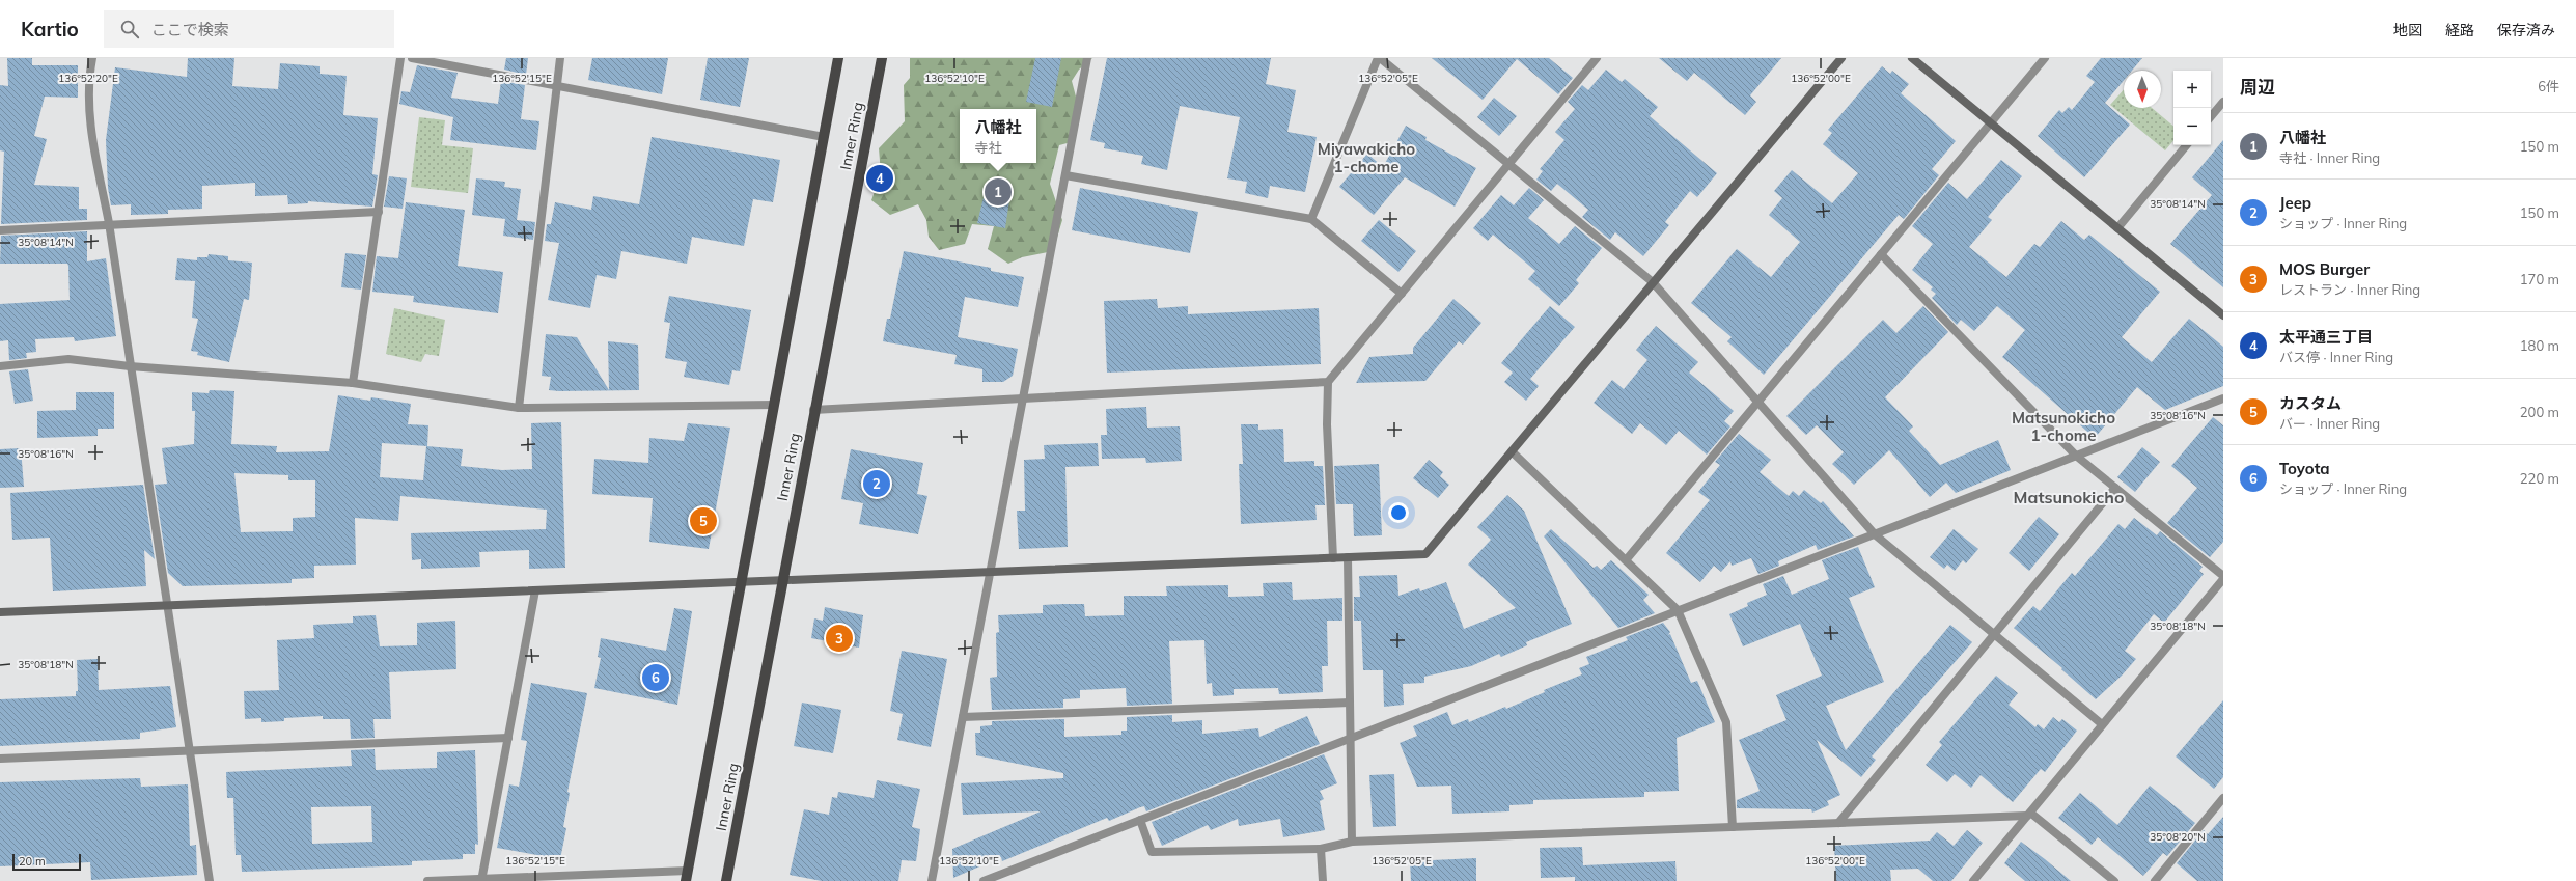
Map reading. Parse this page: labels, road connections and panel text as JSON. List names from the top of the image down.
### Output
{
  "streets": {
    "main road": ["Inner Ring"]
  },
  "districts": ["Miyawakicho 1-chome", "Matsunokicho 1-chome", "Matsunokicho"],
  "scale_bar": "20 m",
  "north": "bottom",
  "page": {
    "header": "Kartio",
    "search": "ここで検索",
    "nav": ["地図", "経路", "保存済み"],
    "heading": ["周辺", "6件"],
    "map_buttons": ["+", "−"],
    "popup": ["八幡社", "寺社"],
    "list": [
      {
        "mark": "1",
        "name": "八幡社",
        "note": "寺社 · Inner Ring",
        "value": "150 m"
      },
      {
        "mark": "2",
        "name": "Jeep",
        "note": "ショップ · Inner Ring",
        "value": "150 m"
      },
      {
        "mark": "3",
        "name": "MOS Burger",
        "note": "レストラン · Inner Ring",
        "value": "170 m"
      },
      {
        "mark": "4",
        "name": "太平通三丁目",
        "note": "バス停 · Inner Ring",
        "value": "180 m"
      },
      {
        "mark": "5",
        "name": "カスタム",
        "note": "バー · Inner Ring",
        "value": "200 m"
      },
      {
        "mark": "6",
        "name": "Toyota",
        "note": "ショップ · Inner Ring",
        "value": "220 m"
      }
    ],
    "pins": [
      "4",
      "1",
      "2",
      "5",
      "3",
      "6"
    ],
    "scale": "20 m"
  },
  "coordinates": [
    "136°52'20\"E",
    "136°52'15\"E",
    "136°52'10\"E",
    "136°52'05\"E",
    "136°52'00\"E",
    "35°08'14\"N",
    "35°08'16\"N",
    "35°08'18\"N",
    "35°08'20\"N"
  ]
}
